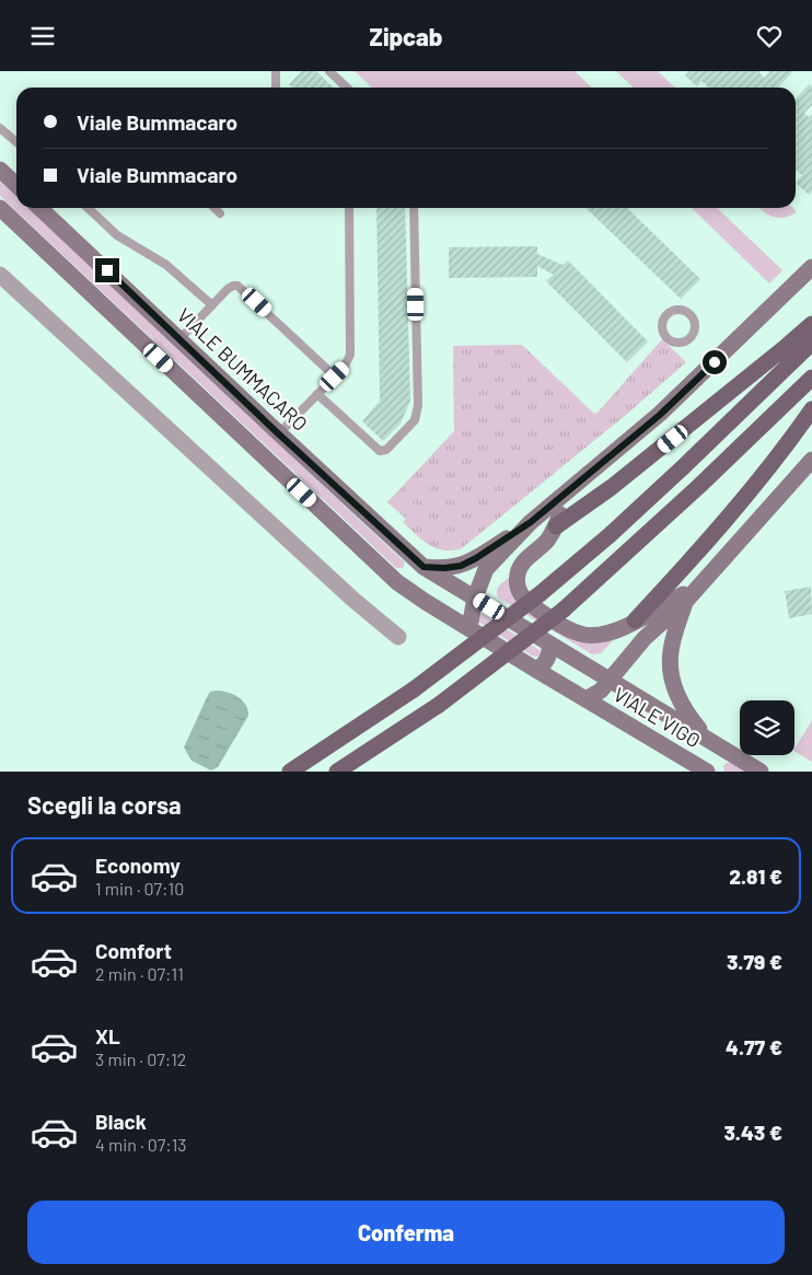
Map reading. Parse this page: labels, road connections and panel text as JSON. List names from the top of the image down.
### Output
{
  "streets": {
    "main road": ["VIALE BUMMACARO", "VIALE VIGO"]
  },
  "page": {
    "header": "Zipcab",
    "banner": ["Viale Bummacaro", "Viale Bummacaro"],
    "heading": "Scegli la corsa",
    "list": [
      {
        "name": "Economy",
        "note": "1 min · 07:10",
        "value": "2.81 €"
      },
      {
        "name": "Comfort",
        "note": "2 min · 07:11",
        "value": "3.79 €"
      },
      {
        "name": "XL",
        "note": "3 min · 07:12",
        "value": "4.77 €"
      },
      {
        "name": "Black",
        "note": "4 min · 07:13",
        "value": "3.43 €"
      }
    ],
    "buttons": "Conferma"
  }
}
